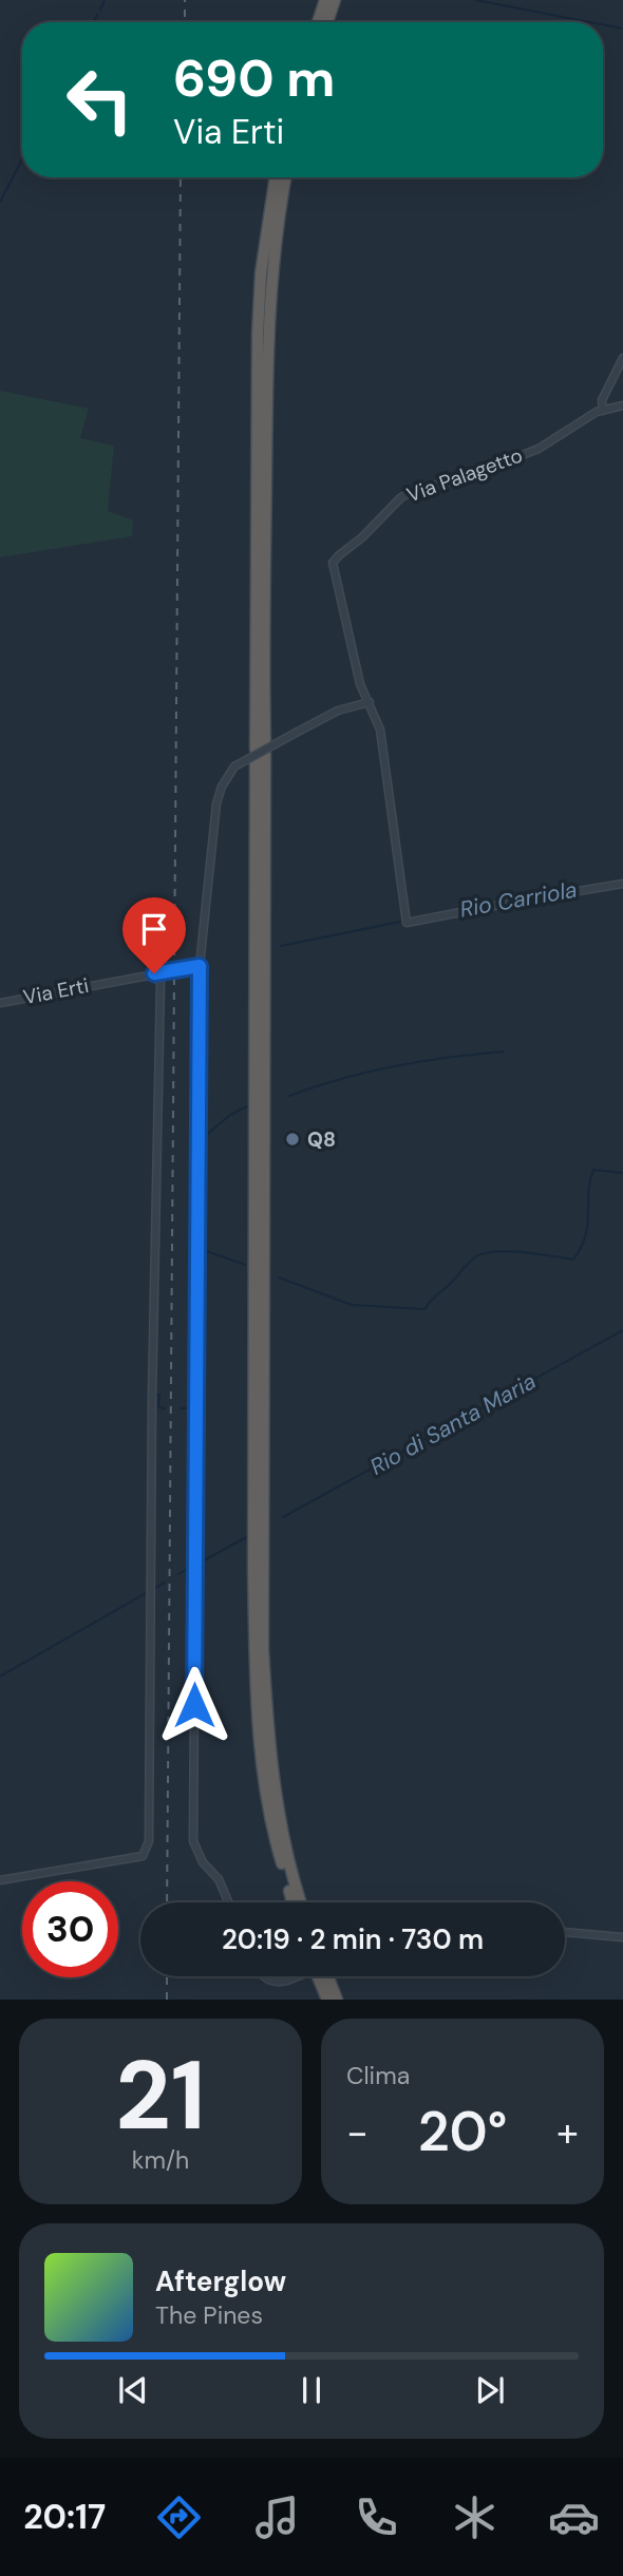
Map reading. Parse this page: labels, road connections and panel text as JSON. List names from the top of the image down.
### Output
{
  "streets": {
    "street": ["Via Palagetto", "Via Erti"]
  },
  "water": ["Rio Carriola", "Rio di Santa Maria"],
  "places": ["Q8"],
  "page": {
    "turn": ["690 m", "Via Erti"],
    "limit": "30",
    "trip": "20:19 · 2 min · 730 m",
    "tile": [
      ["21", "km/h"],
      "Clima"
    ],
    "heat": ["−", "20°", "+"],
    "song": ["Afterglow", "The Pines"],
    "tabs": "20:17"
  }
}
